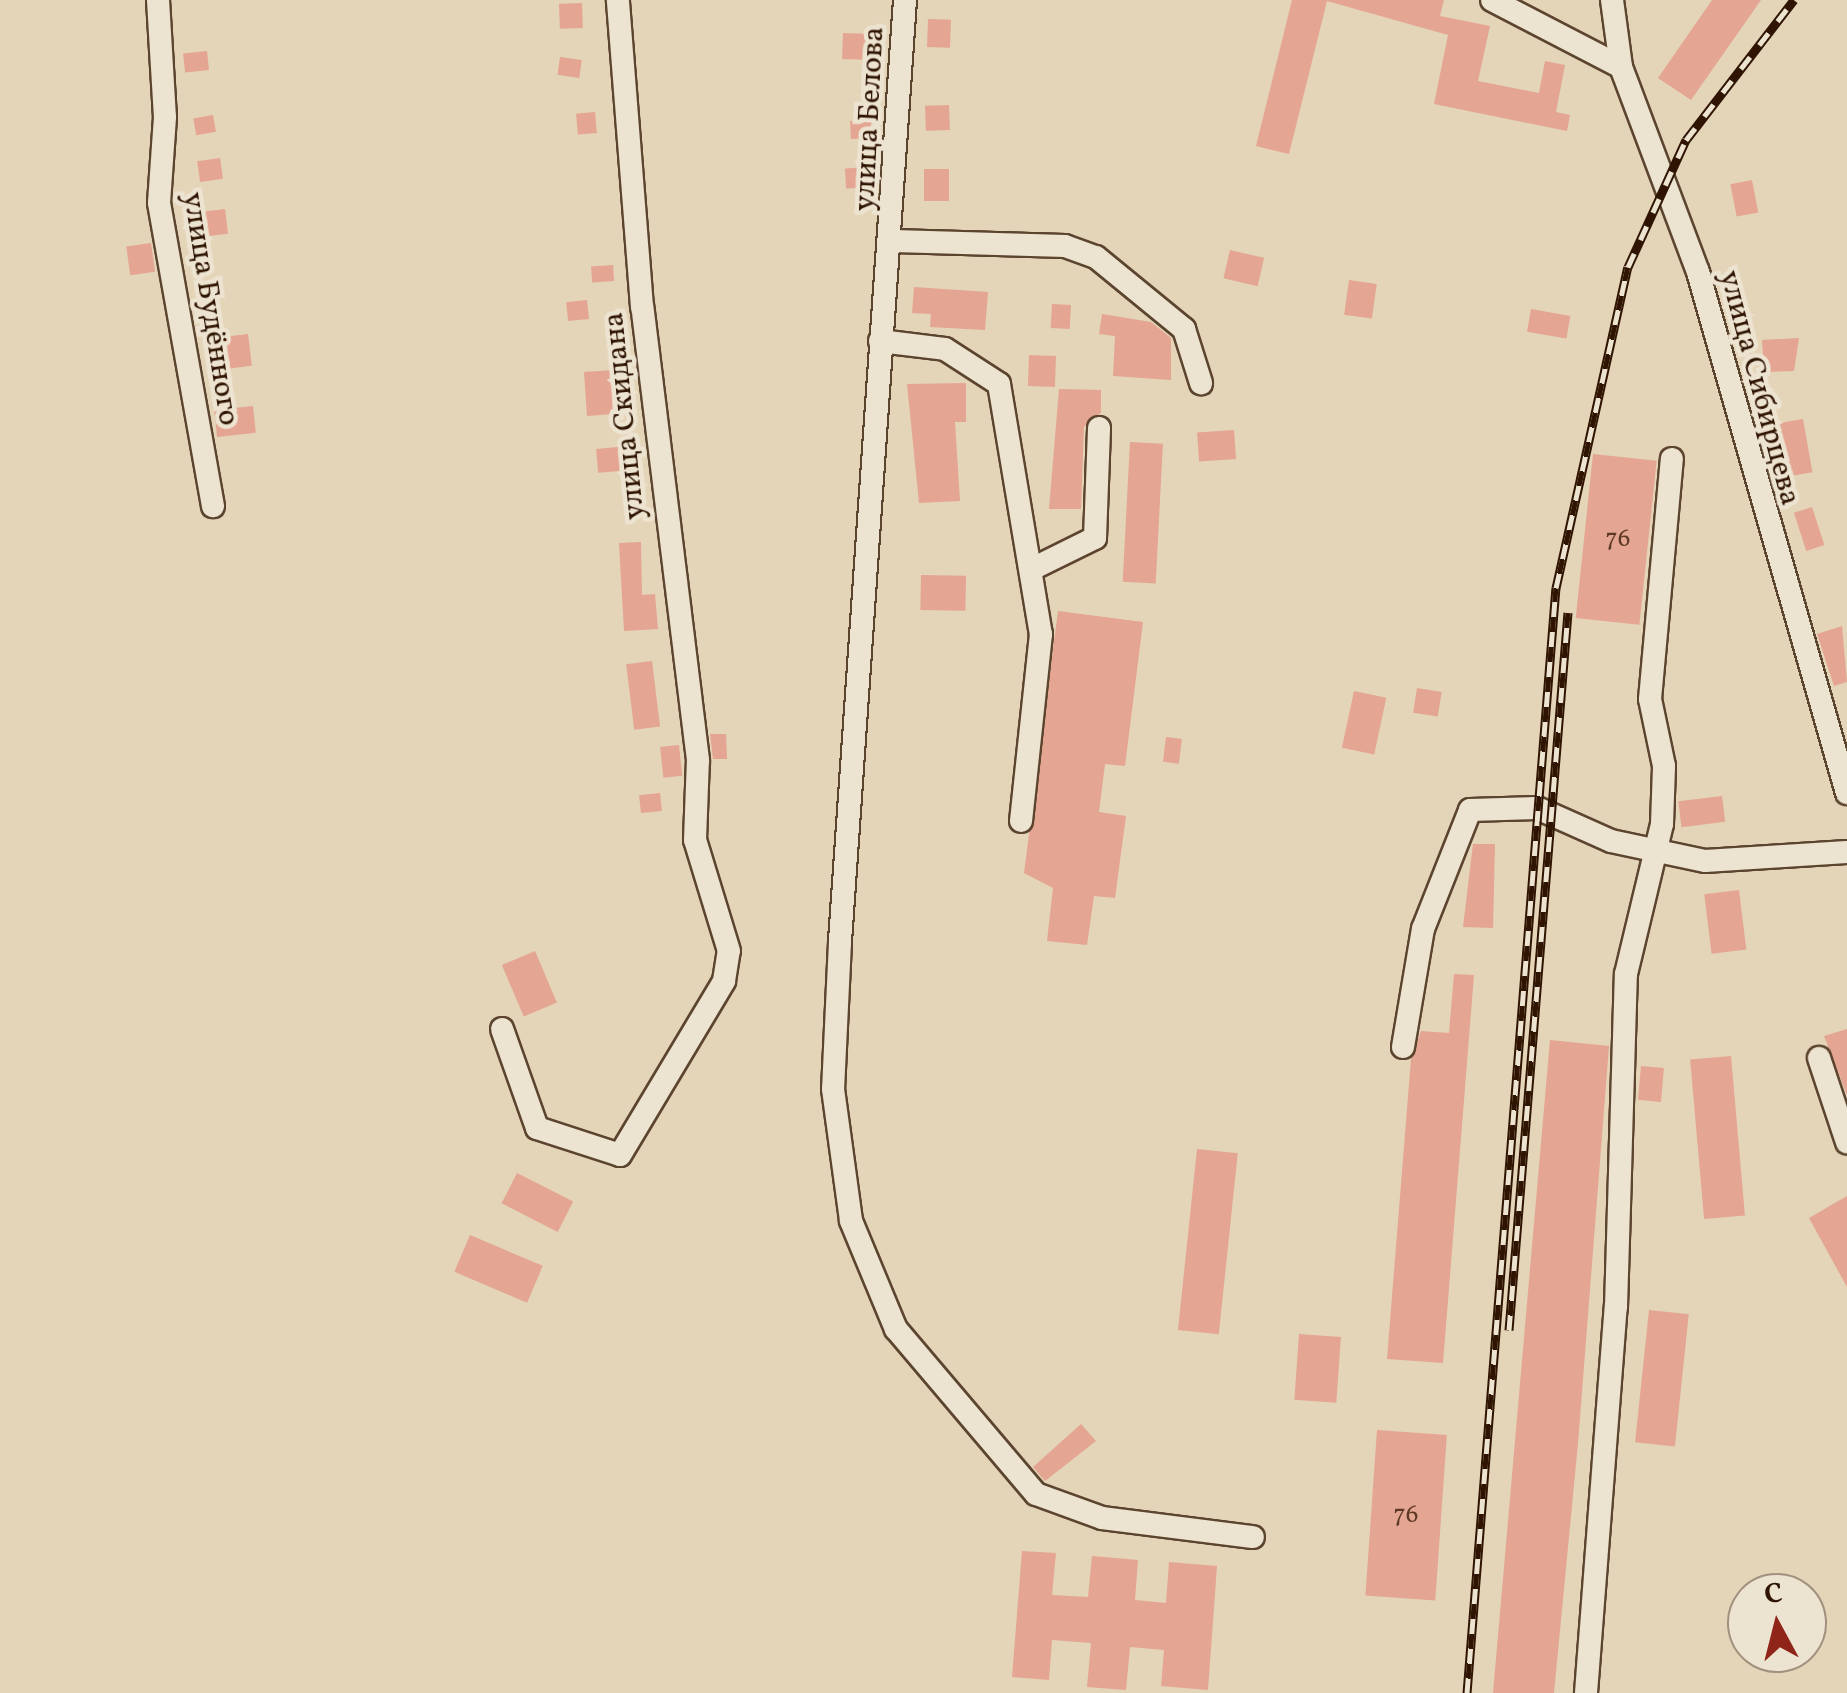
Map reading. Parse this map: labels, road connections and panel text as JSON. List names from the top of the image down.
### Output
{
  "streets": {
    "street": [
      "улица Белова",
      "улица Будённого",
      "улица Сибирцева",
      "улица Скидана"
    ]
  },
  "house_numbers": ["76", "76"],
  "north": "top"
}
